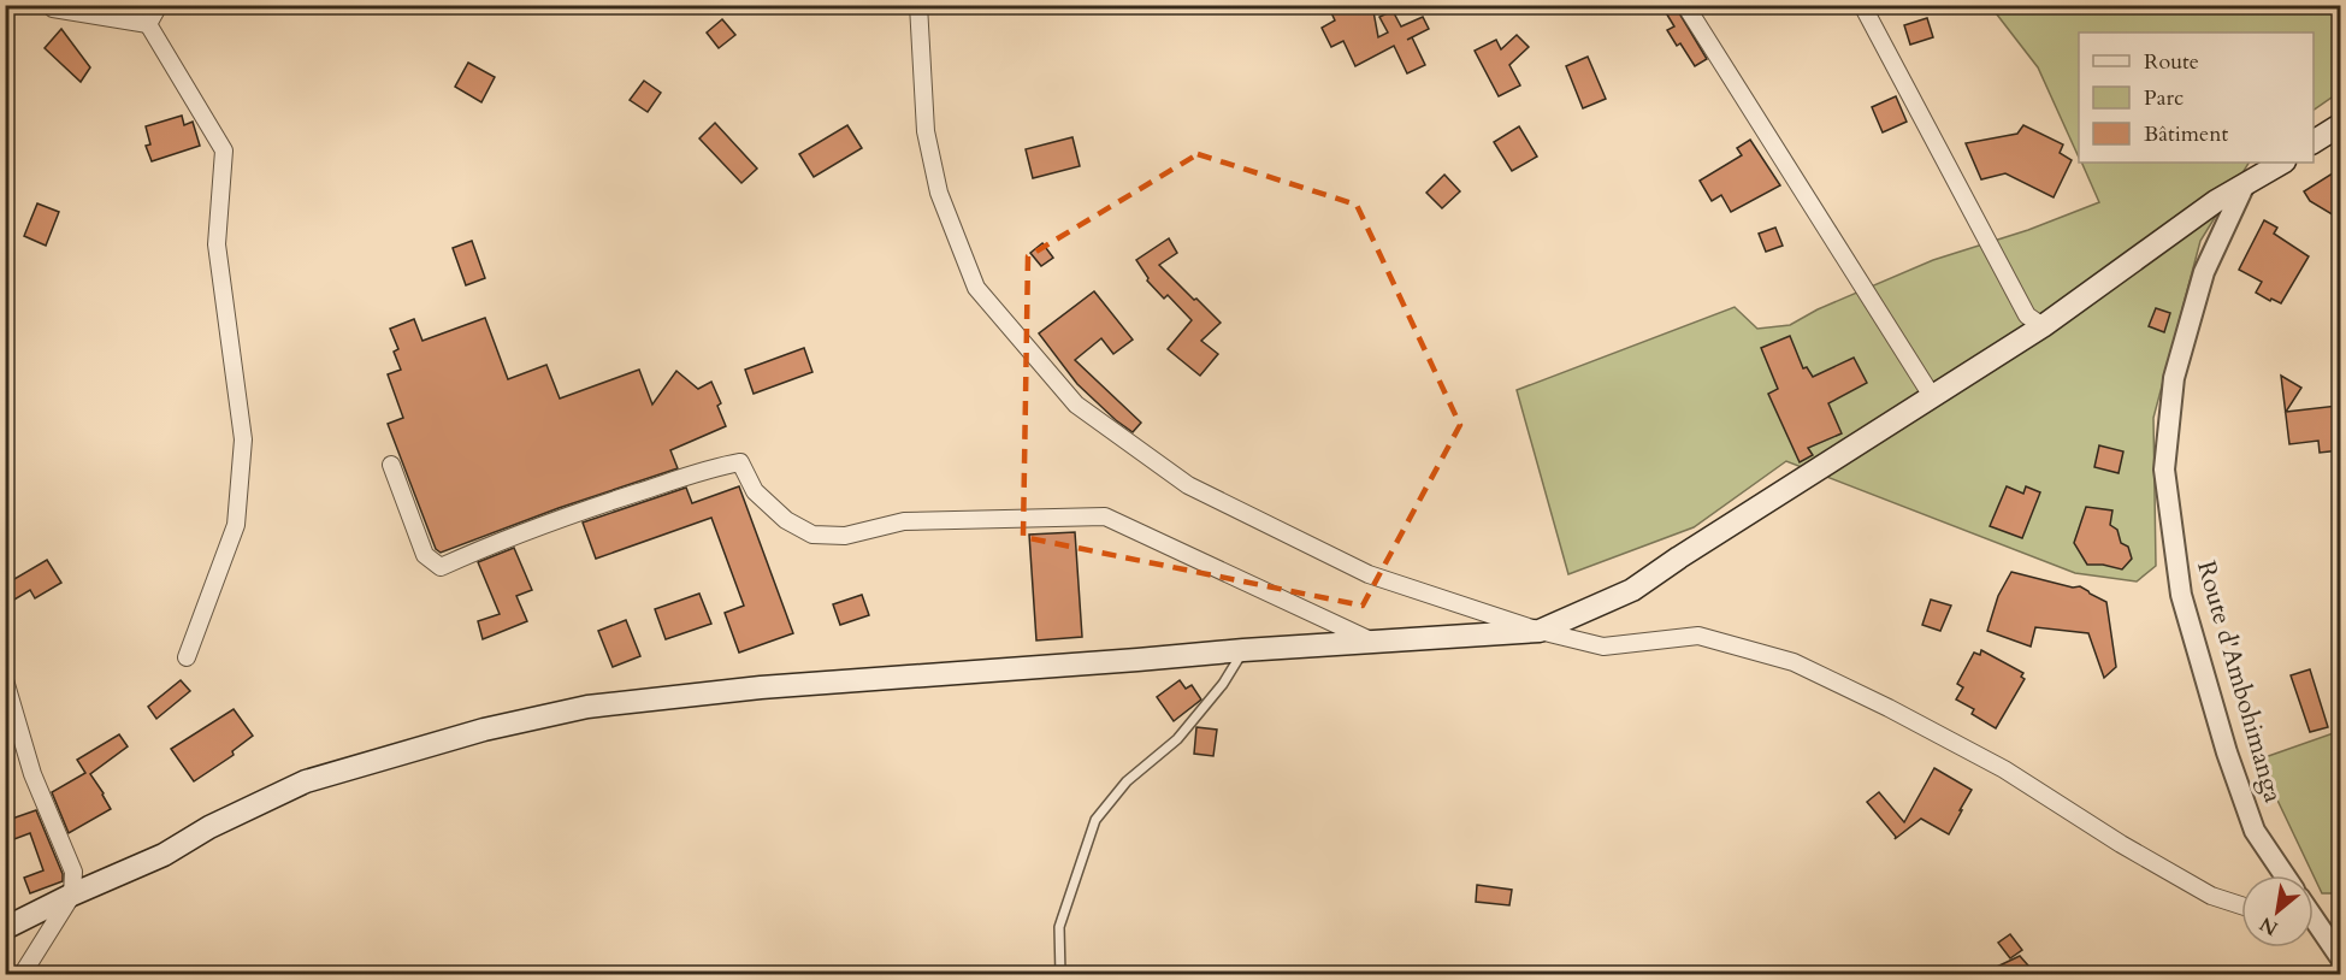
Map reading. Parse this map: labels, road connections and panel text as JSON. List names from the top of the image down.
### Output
{
  "streets": {
    "street": ["Route d'Ambohimanga"]
  },
  "legend": ["Route", "Parc", "Bâtiment"],
  "north": "bottom left"
}
